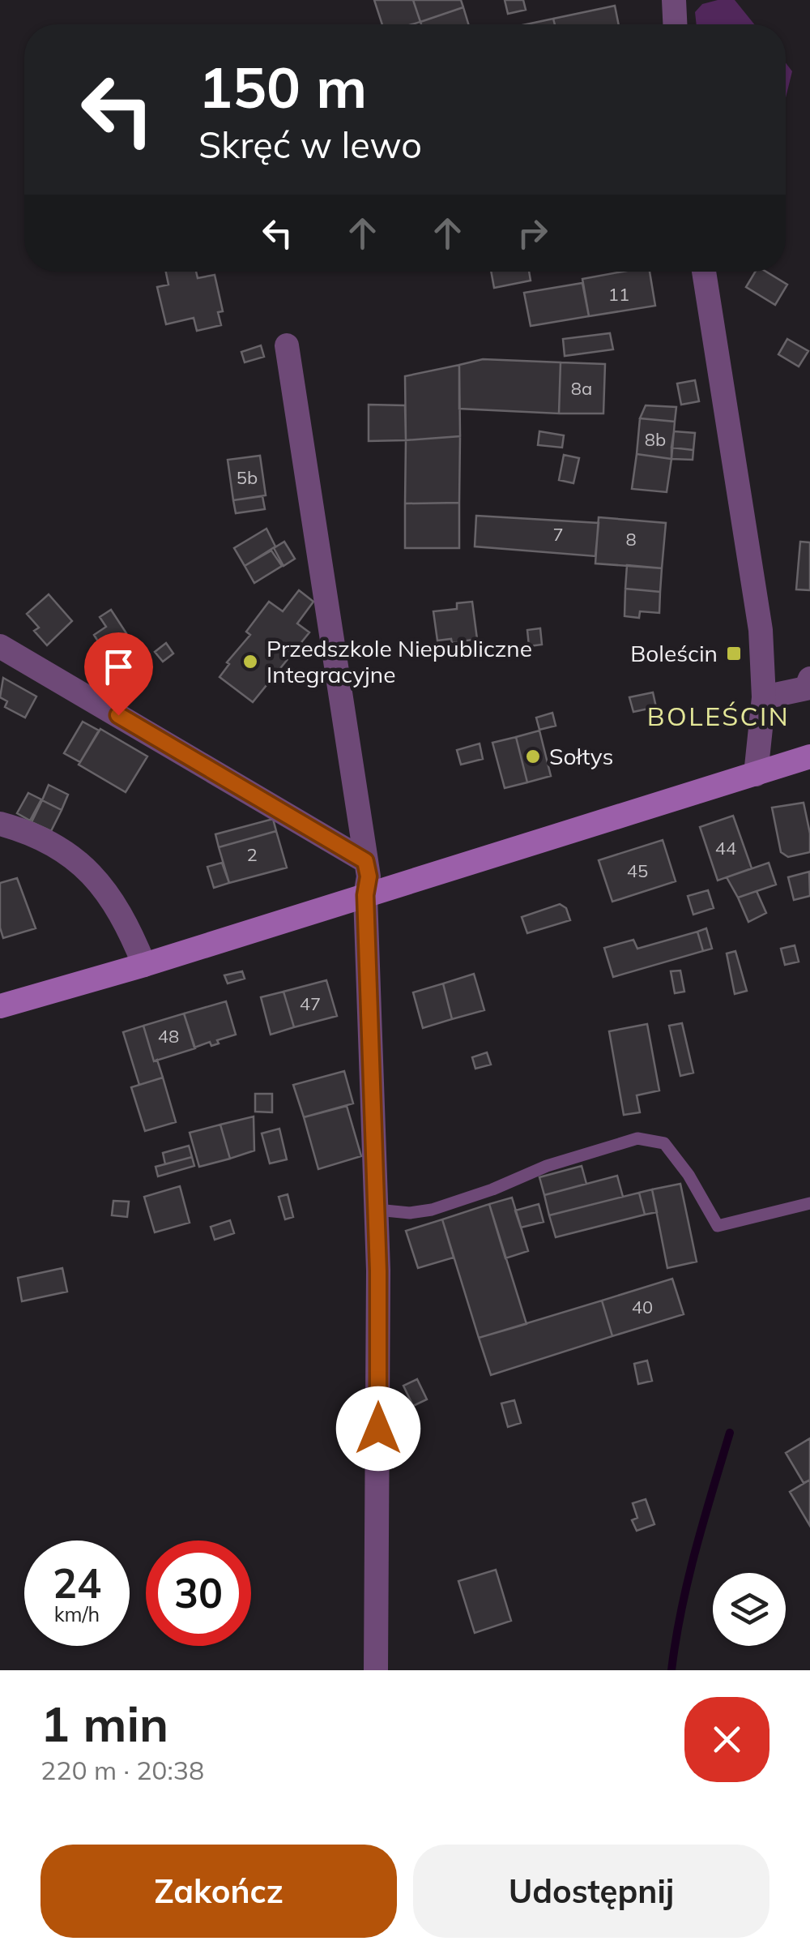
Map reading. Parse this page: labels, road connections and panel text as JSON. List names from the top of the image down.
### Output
{
  "districts": ["BOLEŚCIN"],
  "places": {
    "transit": ["Boleścin"],
    "other": ["Przedszkole Niepubliczne Integracyjne", "Sołtys"]
  },
  "house_numbers": [
    "11",
    "8a",
    "8b",
    "5b",
    "7",
    "8",
    "44",
    "2",
    "45",
    "47",
    "48",
    "40"
  ],
  "page": {
    "turn": ["150 m", "Skręć w lewo"],
    "speed": "24 km/h",
    "limit": "30",
    "heading": ["1 min", "220 m · 20:38"],
    "buttons": ["Zakończ", "Udostępnij"]
  }
}
